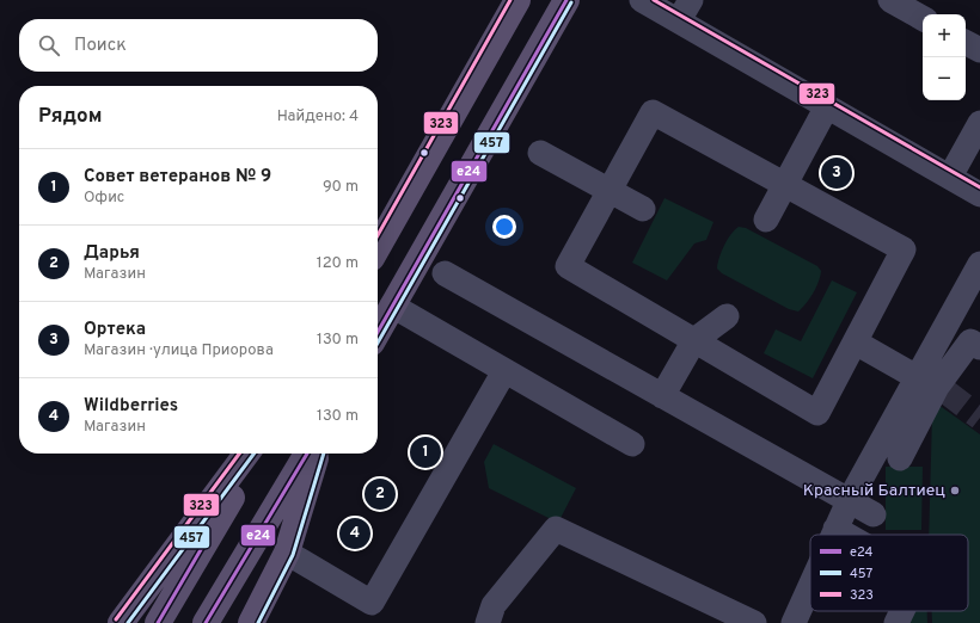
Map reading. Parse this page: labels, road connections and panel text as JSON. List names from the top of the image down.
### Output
{
  "places": ["Красный Балтиец"],
  "lines": ["transit line е24", "transit line 323", "transit line 457"],
  "legend": ["е24", "457", "323"],
  "page": {
    "map_buttons": ["+", "−"],
    "search": "Поиск",
    "heading": ["Рядом", "Найдено: 4"],
    "list": [
      {
        "mark": "1",
        "name": "Совет ветеранов № 9",
        "note": "Офис",
        "value": "90 m"
      },
      {
        "mark": "2",
        "name": "Дарья",
        "note": "Магазин",
        "value": "120 m"
      },
      {
        "mark": "3",
        "name": "Ортека",
        "note": "Магазин · улица Приорова",
        "value": "130 m"
      },
      {
        "mark": "4",
        "name": "Wildberries",
        "note": "Магазин",
        "value": "130 m"
      }
    ],
    "pins": [
      "3",
      "1",
      "2",
      "4"
    ]
  }
}
